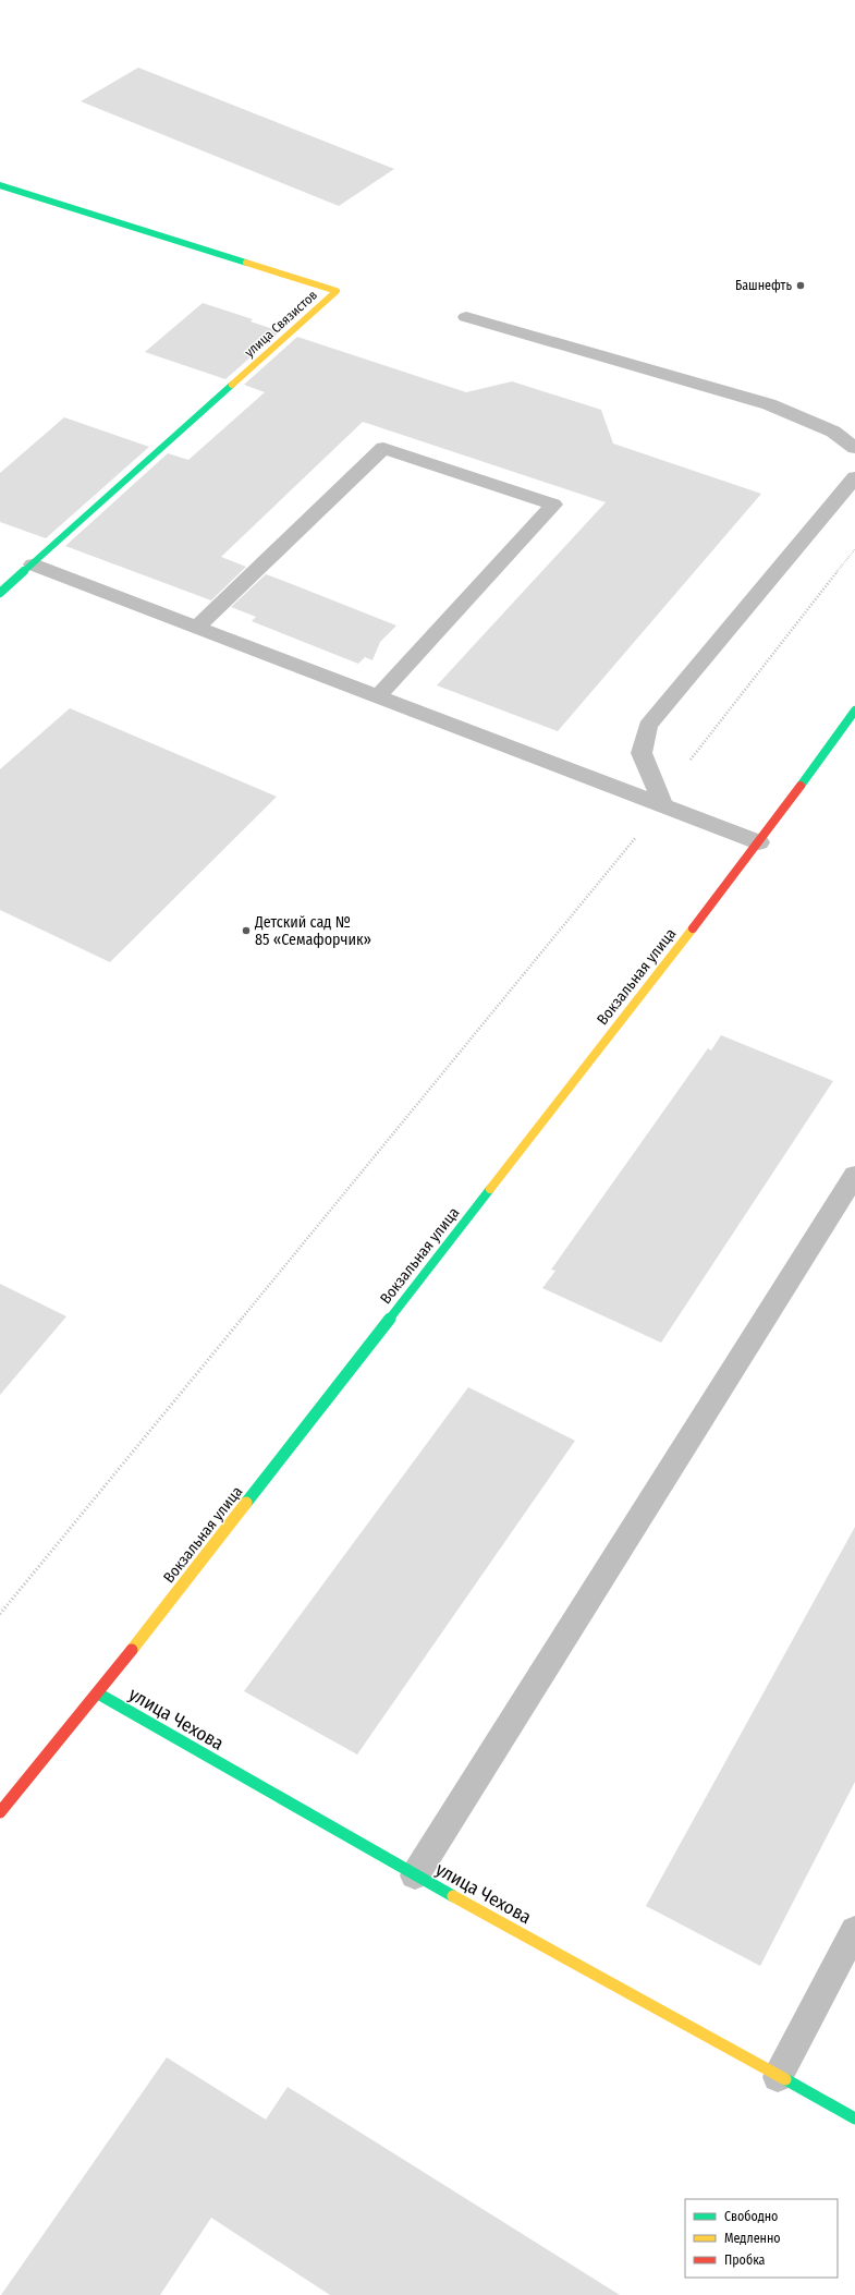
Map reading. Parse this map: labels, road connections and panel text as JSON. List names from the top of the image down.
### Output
{
  "streets": {
    "street": ["улица Связистов", "Вокзальная улица", "улица Чехова"]
  },
  "crossings": [
    ["Вокзальная улица", "улица Чехова"]
  ],
  "places": ["Башнефть", "Детский сад № 85 «Семафорчик»"],
  "legend": ["Свободно", "Медленно", "Пробка"]
}
